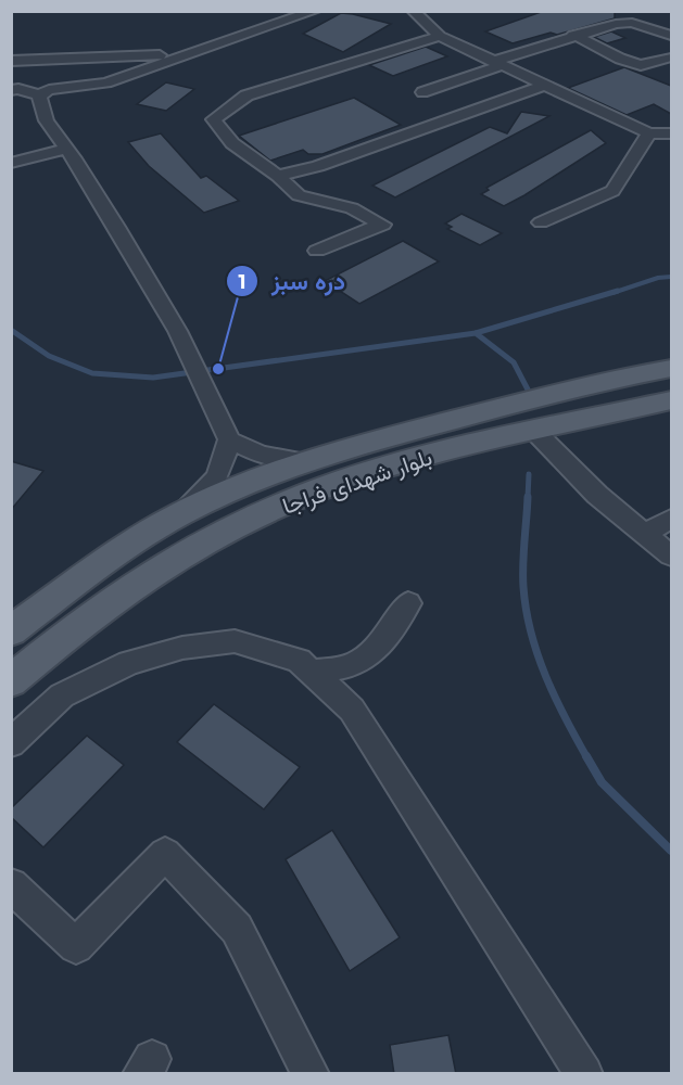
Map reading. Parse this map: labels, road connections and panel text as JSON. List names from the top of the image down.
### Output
{
  "streets": {
    "main road": ["بلوار شهدای فراجا"]
  },
  "places": ["دره سبز"]
}
